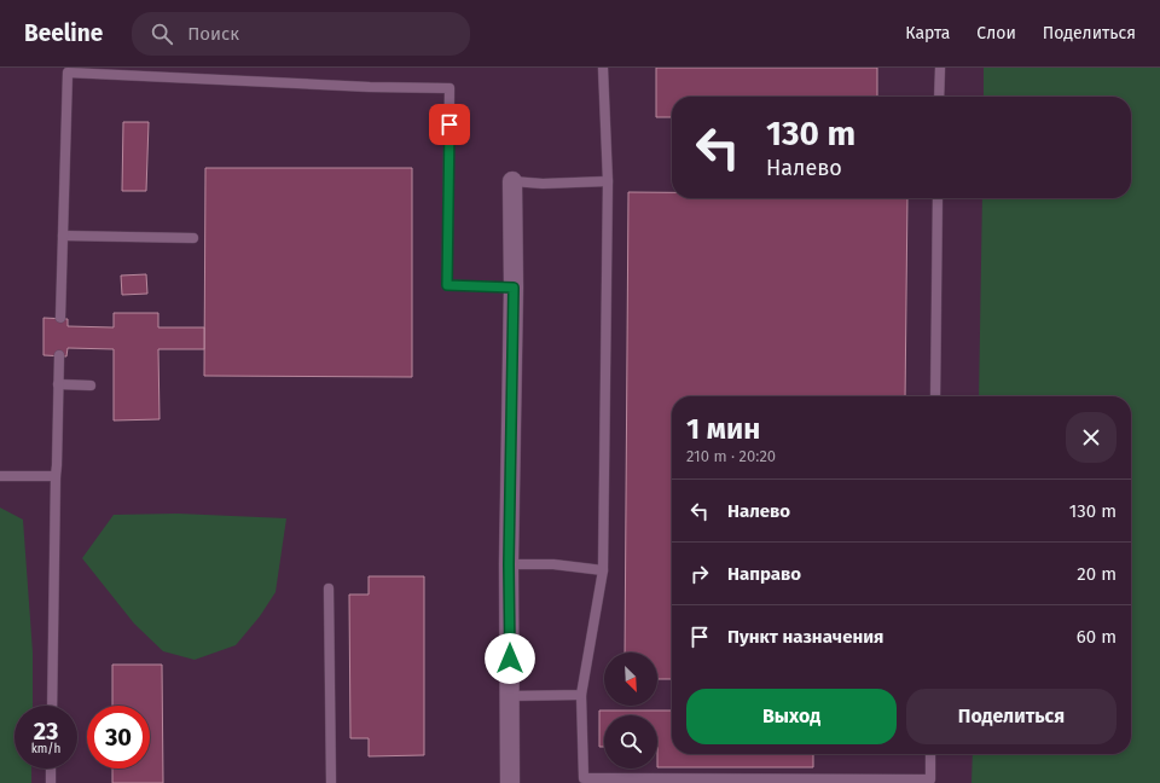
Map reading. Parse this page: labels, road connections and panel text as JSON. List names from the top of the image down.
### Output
{
  "north": "bottom right",
  "page": {
    "header": "Beeline",
    "search": "Поиск",
    "nav": ["Карта", "Слои", "Поделиться"],
    "turn": ["130 m", "Налево"],
    "heading": ["1 мин", "210 m · 20:20"],
    "list": [
      {
        "name": "Налево",
        "value": "130 m"
      },
      {
        "name": "Направо",
        "value": "20 m"
      },
      {
        "name": "Пункт назначения",
        "value": "60 m"
      }
    ],
    "buttons": ["Выход", "Поделиться"],
    "speed": "23 km/h",
    "limit": "30"
  }
}
